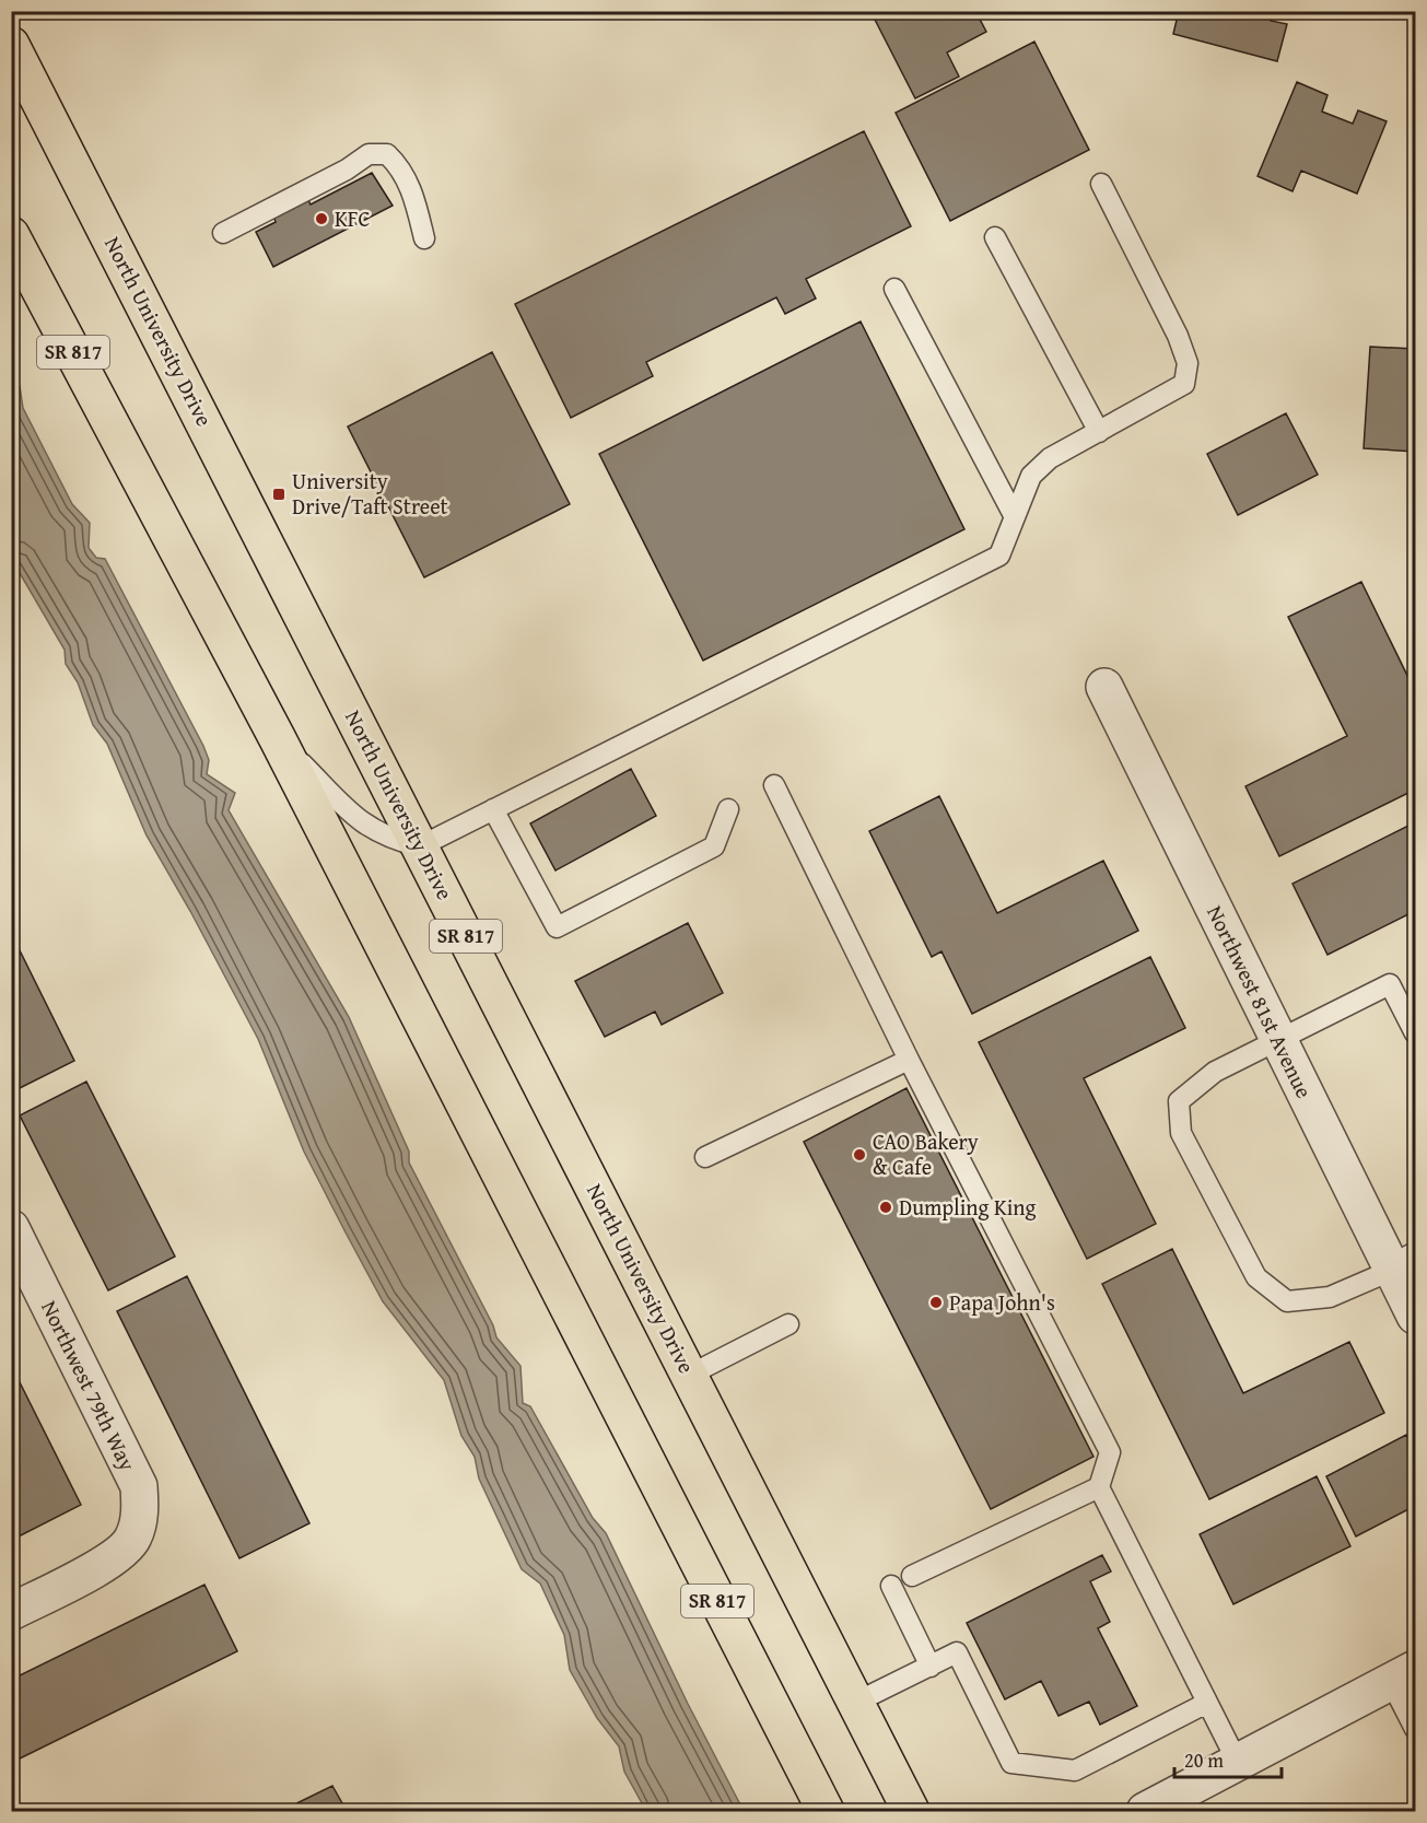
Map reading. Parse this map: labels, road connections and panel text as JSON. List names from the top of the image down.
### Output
{
  "streets": {
    "main road": ["North University Drive", "SR 817"],
    "street": ["Northwest 81st Avenue", "Northwest 79th Way"]
  },
  "places": {
    "other": [
      "KFC",
      "CAO Bakery & Cafe",
      "Dumpling King",
      "Papa John's"
    ],
    "transit": ["University Drive/Taft Street"]
  },
  "scale_bar": "20 m"
}
